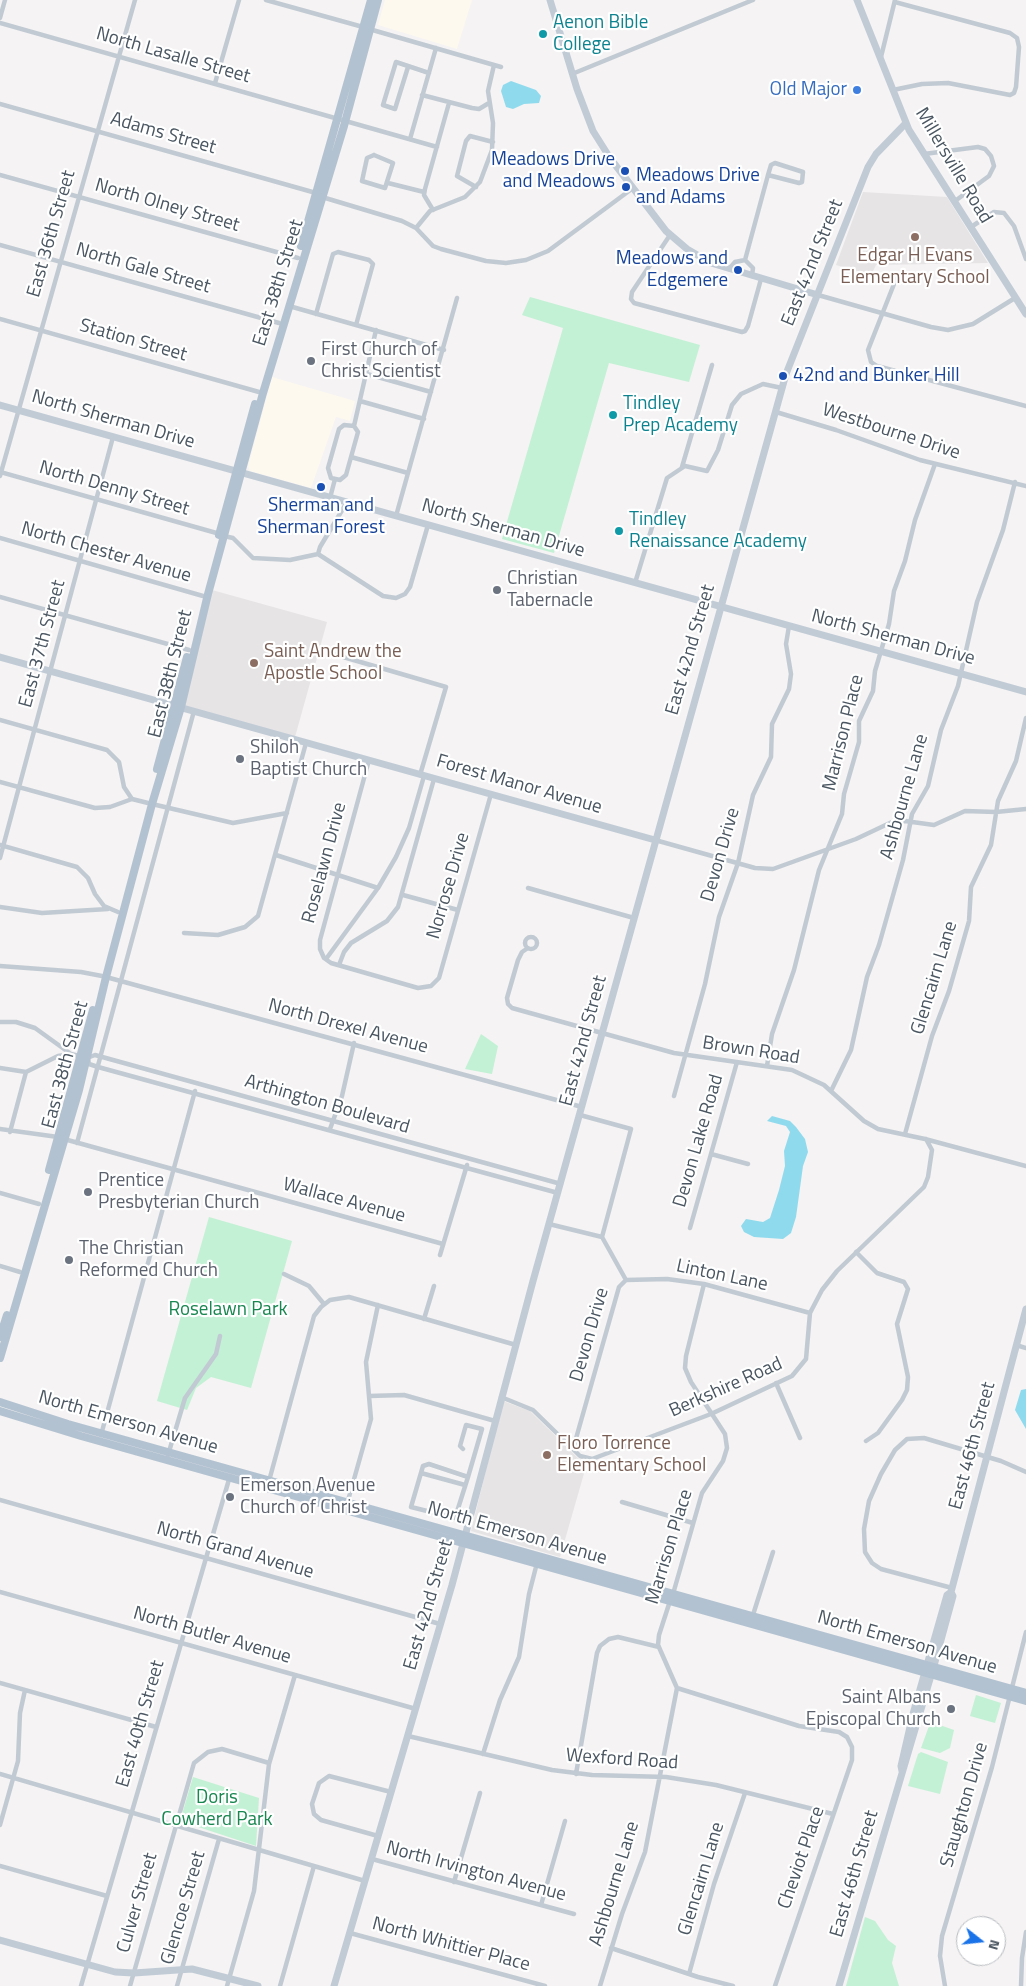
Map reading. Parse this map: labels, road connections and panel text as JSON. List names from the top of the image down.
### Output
{
  "streets": {
    "main road": ["East 38th Street", "North Emerson Avenue"],
    "street": [
      "North Lasalle Street",
      "Adams Street",
      "Millersville Road",
      "North Olney Street",
      "East 36th Street",
      "East 42nd Street",
      "North Gale Street",
      "Station Street",
      "North Sherman Drive",
      "Westbourne Drive",
      "North Denny Street",
      "North Chester Avenue",
      "East 37th Street",
      "Marrison Place",
      "Forest Manor Avenue",
      "Ashbourne Lane",
      "Devon Drive",
      "Roselawn Drive",
      "Norrose Drive",
      "Glencairn Lane",
      "North Drexel Avenue",
      "Brown Road",
      "Arthington Boulevard",
      "Devon Lake Road",
      "Wallace Avenue",
      "Linton Lane",
      "Berkshire Road",
      "East 46th Street",
      "North Grand Avenue",
      "North Butler Avenue",
      "East 40th Street",
      "Wexford Road",
      "Staughton Drive",
      "Cheviot Place",
      "North Irvington Avenue",
      "Culver Street",
      "Glencoe Street",
      "North Whittier Place"
    ]
  },
  "crossings": [
    ["North Lasalle Street", "East 36th Street"],
    ["North Lasalle Street", "East 38th Street"],
    ["Adams Street", "East 36th Street"],
    ["Adams Street", "East 38th Street"],
    ["Millersville Road", "East 42nd Street"],
    ["North Olney Street", "East 36th Street"],
    ["North Olney Street", "East 38th Street"],
    ["East 36th Street", "North Gale Street"],
    ["East 36th Street", "Station Street"],
    ["East 36th Street", "North Sherman Drive"],
    ["East 36th Street", "North Denny Street"],
    ["East 42nd Street", "North Sherman Drive"],
    ["East 42nd Street", "Westbourne Drive"],
    ["East 42nd Street", "Forest Manor Avenue"],
    ["East 42nd Street", "North Drexel Avenue"],
    ["East 42nd Street", "Brown Road"],
    ["East 42nd Street", "Arthington Boulevard"],
    ["East 42nd Street", "Berkshire Road"],
    ["East 42nd Street", "North Emerson Avenue"],
    ["East 42nd Street", "North Grand Avenue"],
    ["East 42nd Street", "North Butler Avenue"],
    ["East 42nd Street", "Wexford Road"],
    ["East 42nd Street", "North Irvington Avenue"],
    ["East 42nd Street", "North Whittier Place"],
    ["North Gale Street", "East 38th Street"],
    ["East 38th Street", "Station Street"],
    ["East 38th Street", "North Sherman Drive"],
    ["East 38th Street", "North Denny Street"],
    ["East 38th Street", "North Chester Avenue"],
    ["East 38th Street", "Forest Manor Avenue"],
    ["East 38th Street", "North Drexel Avenue"],
    ["East 38th Street", "Arthington Boulevard"],
    ["East 38th Street", "Wallace Avenue"],
    ["North Sherman Drive", "East 37th Street"],
    ["North Sherman Drive", "Marrison Place"],
    ["North Sherman Drive", "Ashbourne Lane"],
    ["North Sherman Drive", "Devon Drive"],
    ["Westbourne Drive", "Marrison Place"],
    ["Westbourne Drive", "Ashbourne Lane"],
    ["North Denny Street", "East 37th Street"],
    ["North Chester Avenue", "East 37th Street"],
    ["East 37th Street", "Forest Manor Avenue"],
    ["Marrison Place", "Forest Manor Avenue"],
    ["Marrison Place", "Brown Road"],
    ["Marrison Place", "Linton Lane"],
    ["Marrison Place", "Berkshire Road"],
    ["Marrison Place", "North Emerson Avenue"],
    ["Forest Manor Avenue", "Ashbourne Lane"],
    ["Forest Manor Avenue", "Devon Drive"],
    ["Forest Manor Avenue", "Roselawn Drive"],
    ["Forest Manor Avenue", "Norrose Drive"],
    ["Forest Manor Avenue", "Glencairn Lane"],
    ["Ashbourne Lane", "Brown Road"],
    ["Ashbourne Lane", "Wexford Road"],
    ["Ashbourne Lane", "Cheviot Place"],
    ["Devon Drive", "Brown Road"],
    ["Devon Drive", "Linton Lane"],
    ["Devon Drive", "Berkshire Road"],
    ["Glencairn Lane", "Brown Road"],
    ["Glencairn Lane", "Wexford Road"],
    ["Brown Road", "Devon Lake Road"],
    ["Brown Road", "Berkshire Road"],
    ["Linton Lane", "Berkshire Road"],
    ["North Emerson Avenue", "East 46th Street"],
    ["North Emerson Avenue", "East 40th Street"],
    ["North Emerson Avenue", "Staughton Drive"],
    ["North Grand Avenue", "East 40th Street"],
    ["North Butler Avenue", "East 40th Street"],
    ["Wexford Road", "Cheviot Place"]
  ],
  "parks": ["Roselawn Park", "Doris Cowherd Park"],
  "places": [
    "Aenon Bible College",
    "Old Major",
    "Meadows Drive and Meadows",
    "Meadows Drive and Adams",
    "Edgar H Evans Elementary School",
    "Meadows and Edgemere",
    "First Church of Christ Scientist",
    "42nd and Bunker Hill",
    "Tindley Prep Academy",
    "Sherman and Sherman Forest",
    "Tindley Renaissance Academy",
    "Christian Tabernacle",
    "Saint Andrew the Apostle School",
    "Shiloh Baptist Church",
    "Prentice Presbyterian Church",
    "The Christian Reformed Church",
    "Floro Torrence Elementary School",
    "Emerson Avenue Church of Christ",
    "Saint Albans Episcopal Church"
  ],
  "north": "right"
}
